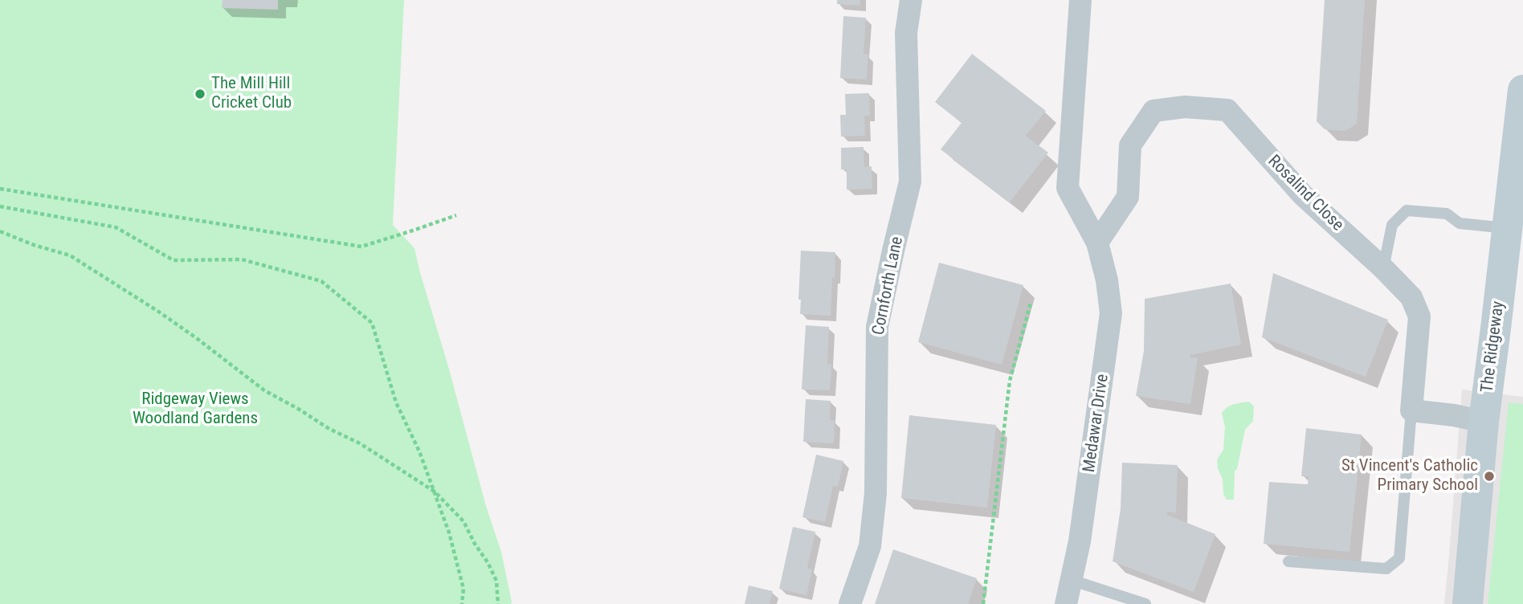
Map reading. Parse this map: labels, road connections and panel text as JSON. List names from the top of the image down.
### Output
{
  "streets": {
    "main road": ["The Ridgeway"],
    "street": ["Rosalind Close", "Cornforth Lane", "Medawar Drive"]
  },
  "crossings": [
    ["Rosalind Close", "Medawar Drive"]
  ],
  "parks": ["Ridgeway Views Woodland Gardens"],
  "places": ["The Mill Hill Cricket Club", "St Vincent's Catholic Primary School"]
}
